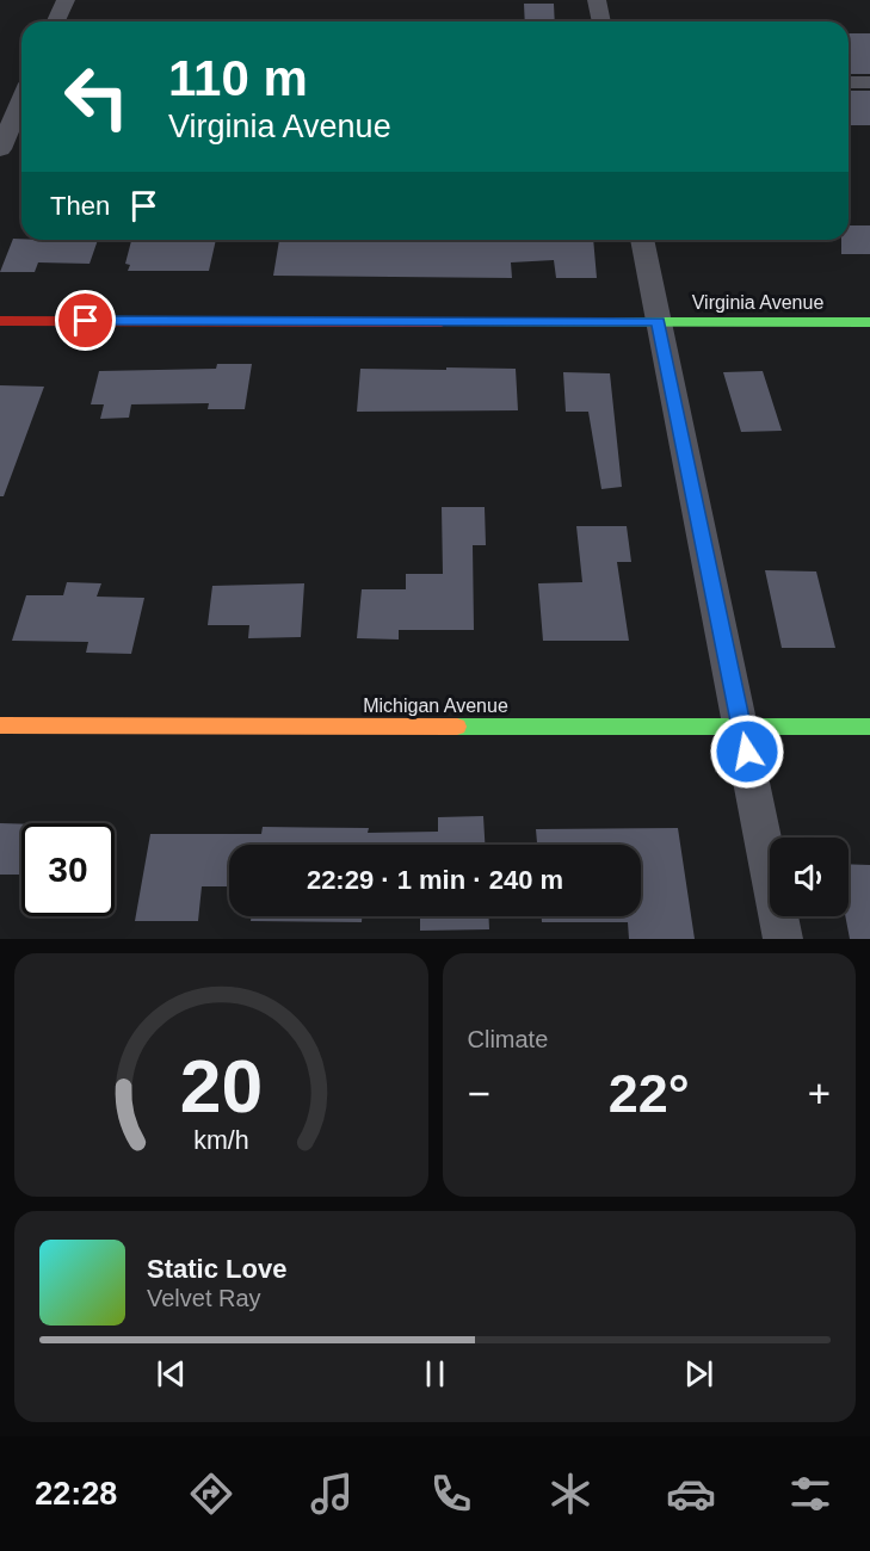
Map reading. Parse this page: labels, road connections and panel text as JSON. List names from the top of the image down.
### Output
{
  "streets": {
    "street": ["Virginia Avenue", "Michigan Avenue"]
  },
  "page": {
    "turn": ["110 m", "Virginia Avenue"],
    "then": "Then",
    "limit": "30",
    "trip": "22:29 · 1 min · 240 m",
    "tile": "Climate",
    "heat": ["−", "22°", "+"],
    "song": ["Static Love", "Velvet Ray"],
    "tabs": "22:28",
    "gauge": ["20", "km/h"]
  }
}
